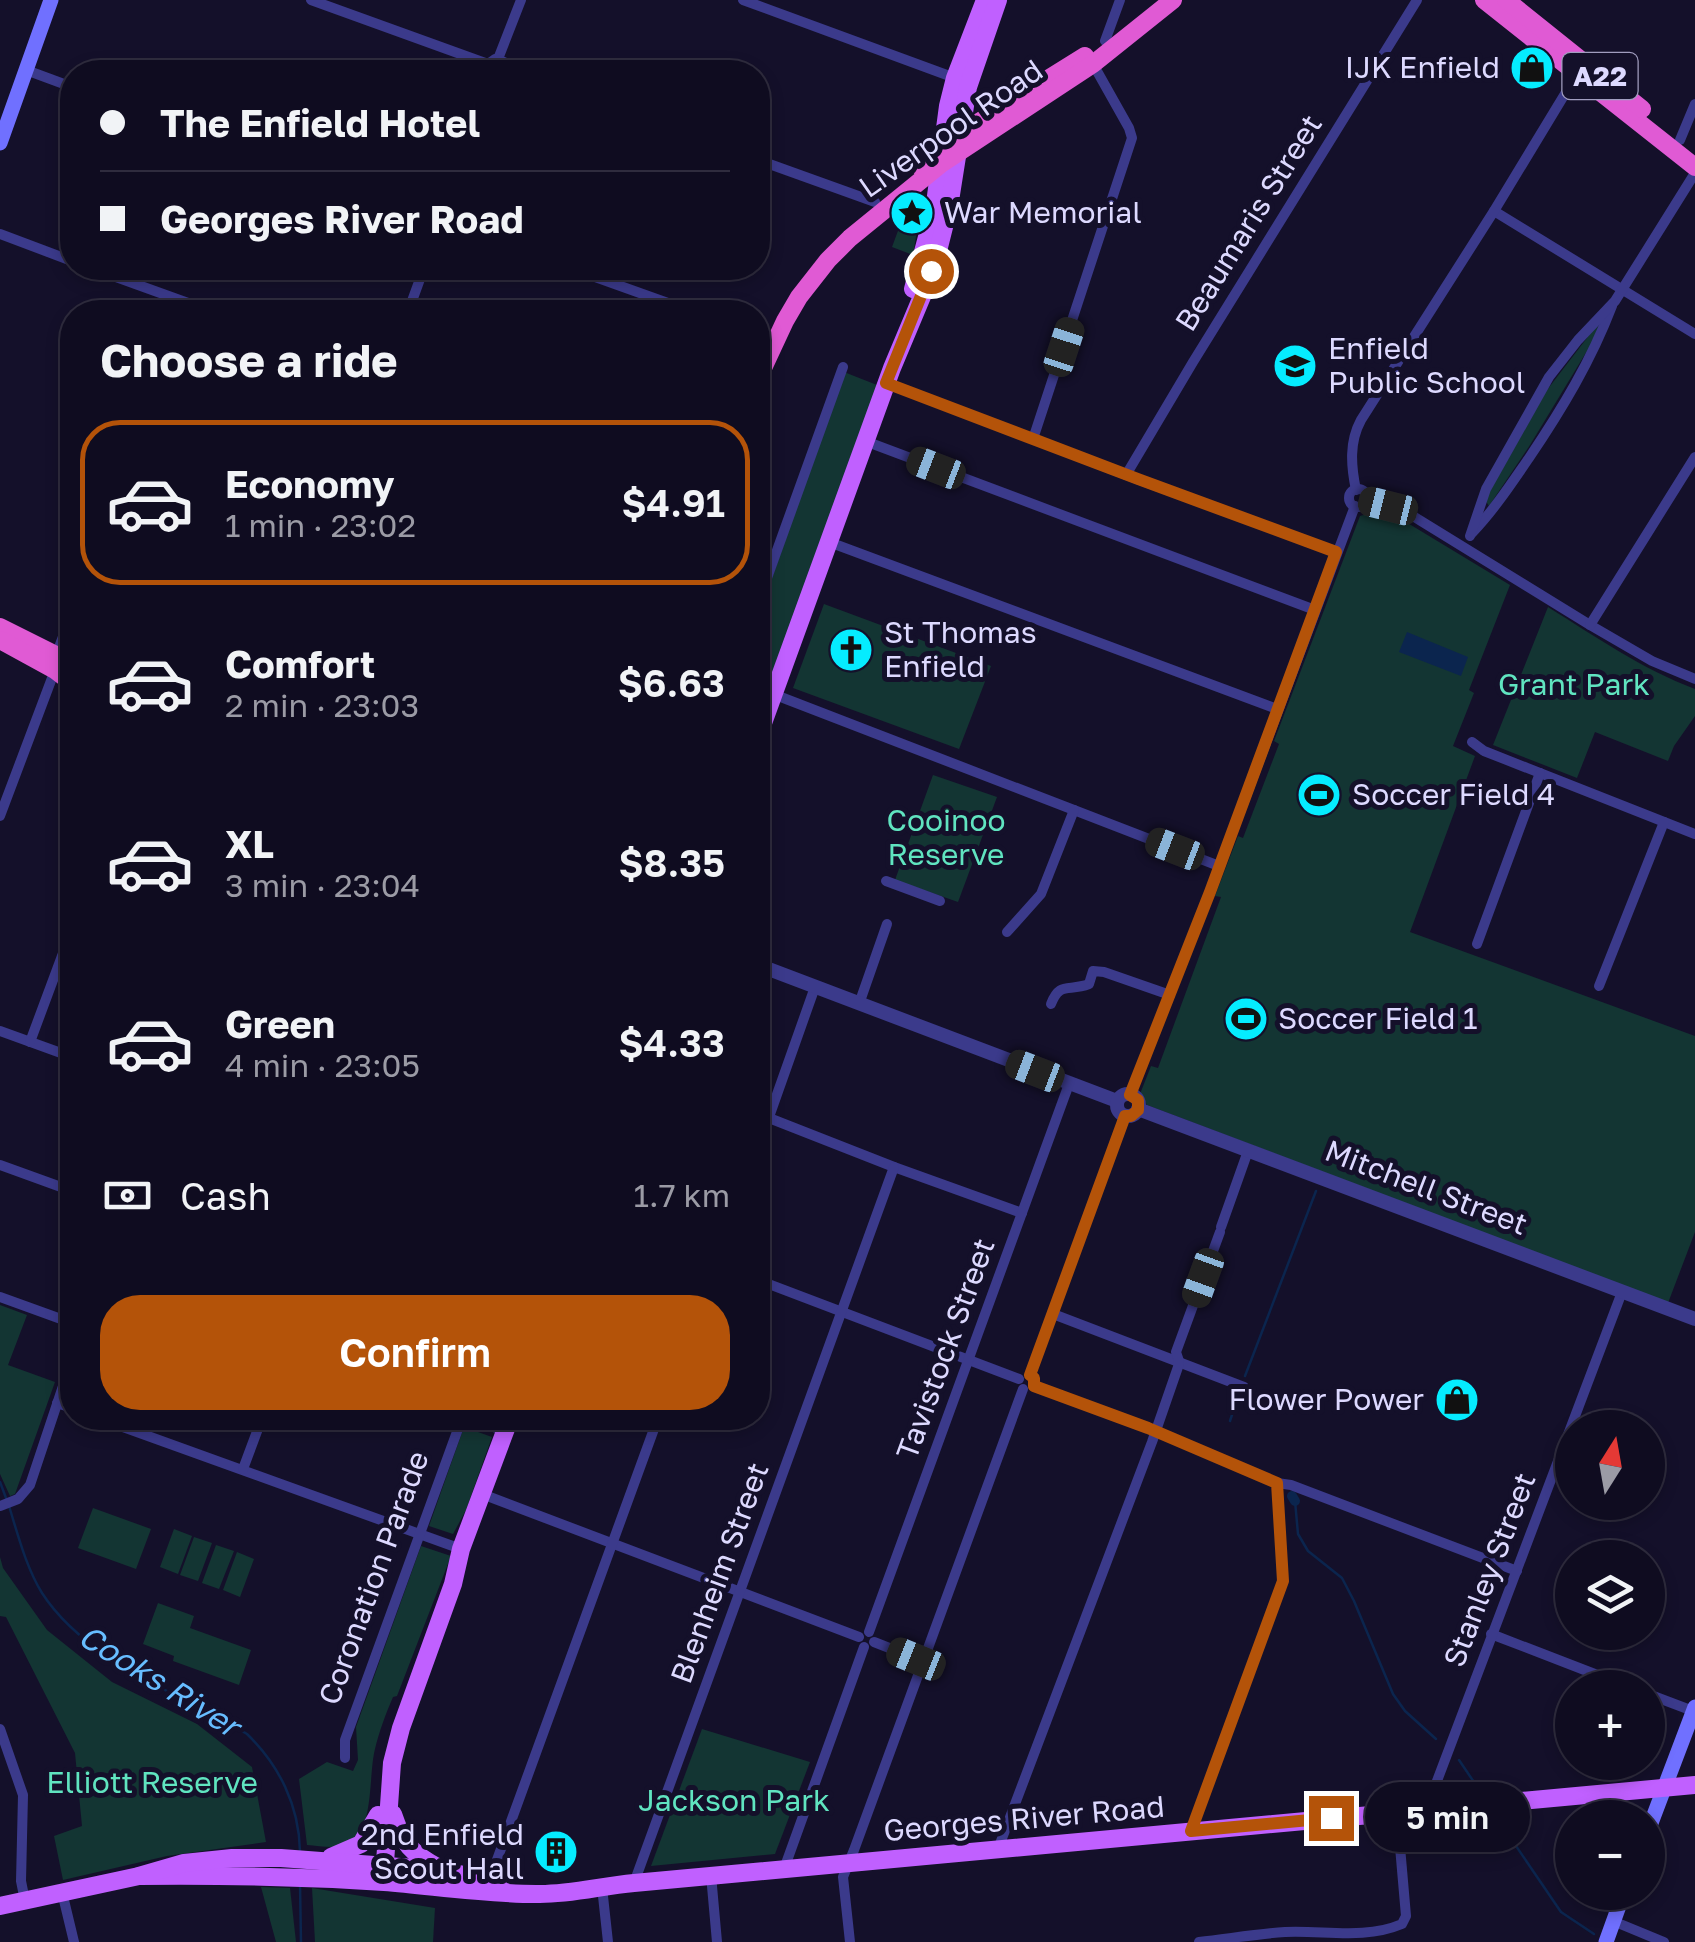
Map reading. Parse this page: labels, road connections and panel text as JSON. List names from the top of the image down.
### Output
{
  "streets": {
    "highway": ["A22", "Liverpool Road"],
    "main road": ["Georges River Road"],
    "street": [
      "Beaumaris Street",
      "Mitchell Street",
      "Tavistock Street",
      "Stanley Street",
      "Blenheim Street",
      "Coronation Parade"
    ]
  },
  "crossings": [
    ["Mitchell Street", "Stanley Street"],
    ["Tavistock Street", "Georges River Road"],
    ["Stanley Street", "Georges River Road"],
    ["Blenheim Street", "Georges River Road"]
  ],
  "water": ["Cooks River"],
  "parks": [
    "Grant Park",
    "Cooinoo Reserve",
    "Elliott Reserve",
    "Jackson Park"
  ],
  "places": {
    "shop": ["IJK Enfield", "Flower Power"],
    "place": ["War Memorial"],
    "school or university": ["Enfield Public School"],
    "church": ["St Thomas Enfield"],
    "sports": ["Soccer Field 4", "Soccer Field 1"],
    "building": ["2nd Enfield Scout Hall"]
  },
  "north": "top",
  "page": {
    "banner": ["The Enfield Hotel", "Georges River Road"],
    "heading": "Choose a ride",
    "list": [
      {
        "name": "Economy",
        "note": "1 min · 23:02",
        "value": "$4.91"
      },
      {
        "name": "Comfort",
        "note": "2 min · 23:03",
        "value": "$6.63"
      },
      {
        "name": "XL",
        "note": "3 min · 23:04",
        "value": "$8.35"
      },
      {
        "name": "Green",
        "note": "4 min · 23:05",
        "value": "$4.33"
      }
    ],
    "pay": ["Cash", "1.7 km"],
    "buttons": "Confirm",
    "map_buttons": ["+", "−"],
    "bubble": "5 min"
  }
}
